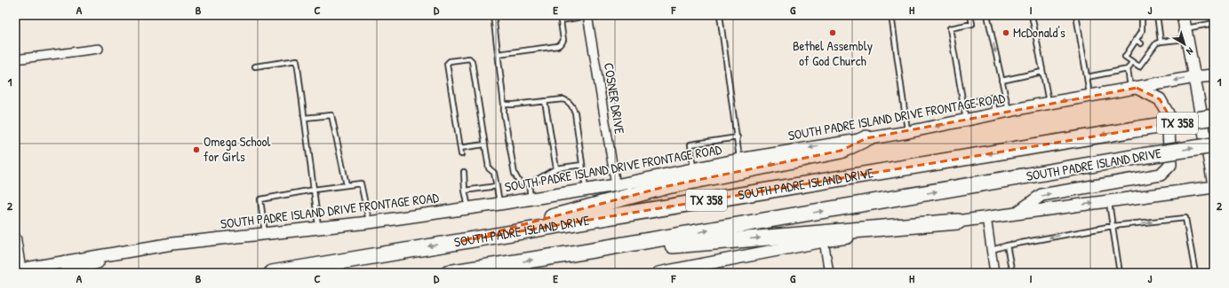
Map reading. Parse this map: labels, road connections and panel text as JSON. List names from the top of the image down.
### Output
{
  "streets": {
    "highway": ["TX 358", "SOUTH PADRE ISLAND DRIVE"],
    "main road": ["SOUTH PADRE ISLAND DRIVE FRONTAGE ROAD"],
    "street": ["COSNER DRIVE"]
  },
  "crossings": [
    ["COSNER DRIVE", "SOUTH PADRE ISLAND DRIVE FRONTAGE ROAD"]
  ],
  "places": ["Bethel Assembly of God Church", "McDonald's", "Omega School for Girls"],
  "north": "bottom right",
  "grid": {
    "columns": [
      "A",
      "B",
      "C",
      "D",
      "E",
      "F",
      "G",
      "H",
      "I",
      "J"
    ],
    "rows": ["1", "2"]
  }
}
